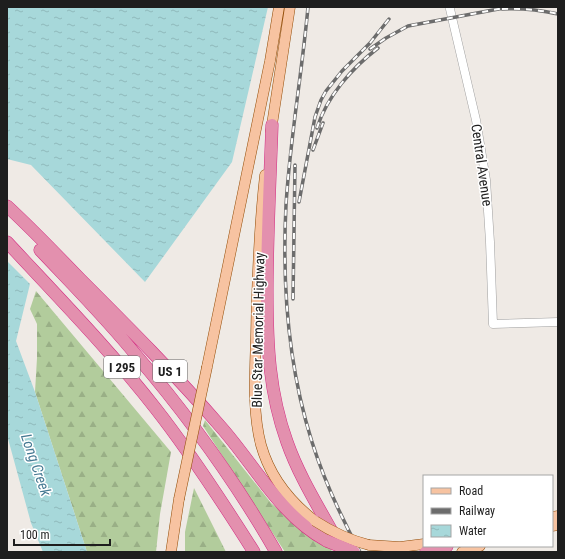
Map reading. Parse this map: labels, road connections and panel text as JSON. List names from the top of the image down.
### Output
{
  "streets": {
    "highway": ["I 295", "US 1"],
    "main road": ["Blue Star Memorial Highway"],
    "street": ["Central Avenue"]
  },
  "water": ["Long Creek"],
  "legend": ["Road", "Railway", "Water"],
  "scale_bar": "100 m"
}
